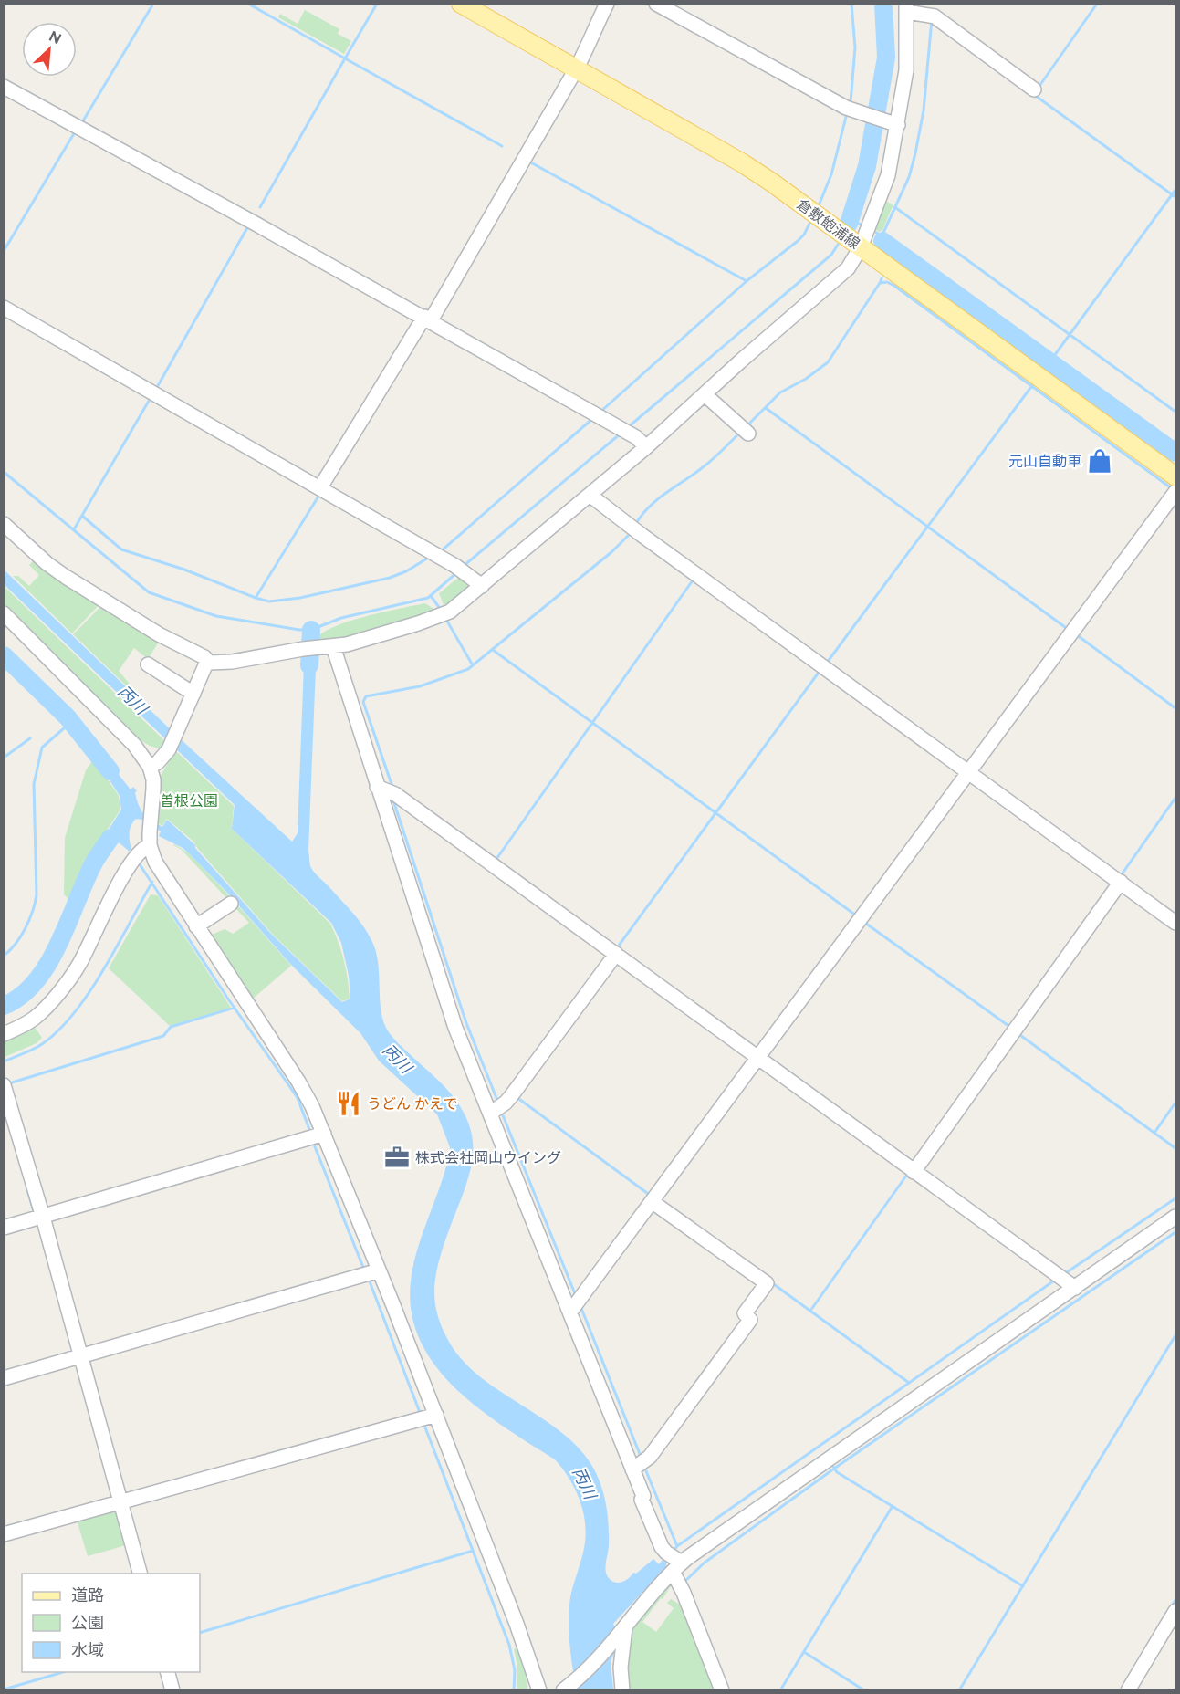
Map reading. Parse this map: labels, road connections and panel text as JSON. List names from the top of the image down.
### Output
{
  "streets": {
    "main road": ["倉敷飽浦線"]
  },
  "water": ["丙川"],
  "parks": ["曽根公園"],
  "places": {
    "shop": ["元山自動車"],
    "restaurant": ["うどん かえで"],
    "office": ["株式会社岡山ウイング"]
  },
  "legend": ["道路", "公園", "水域"],
  "north": "top right"
}
